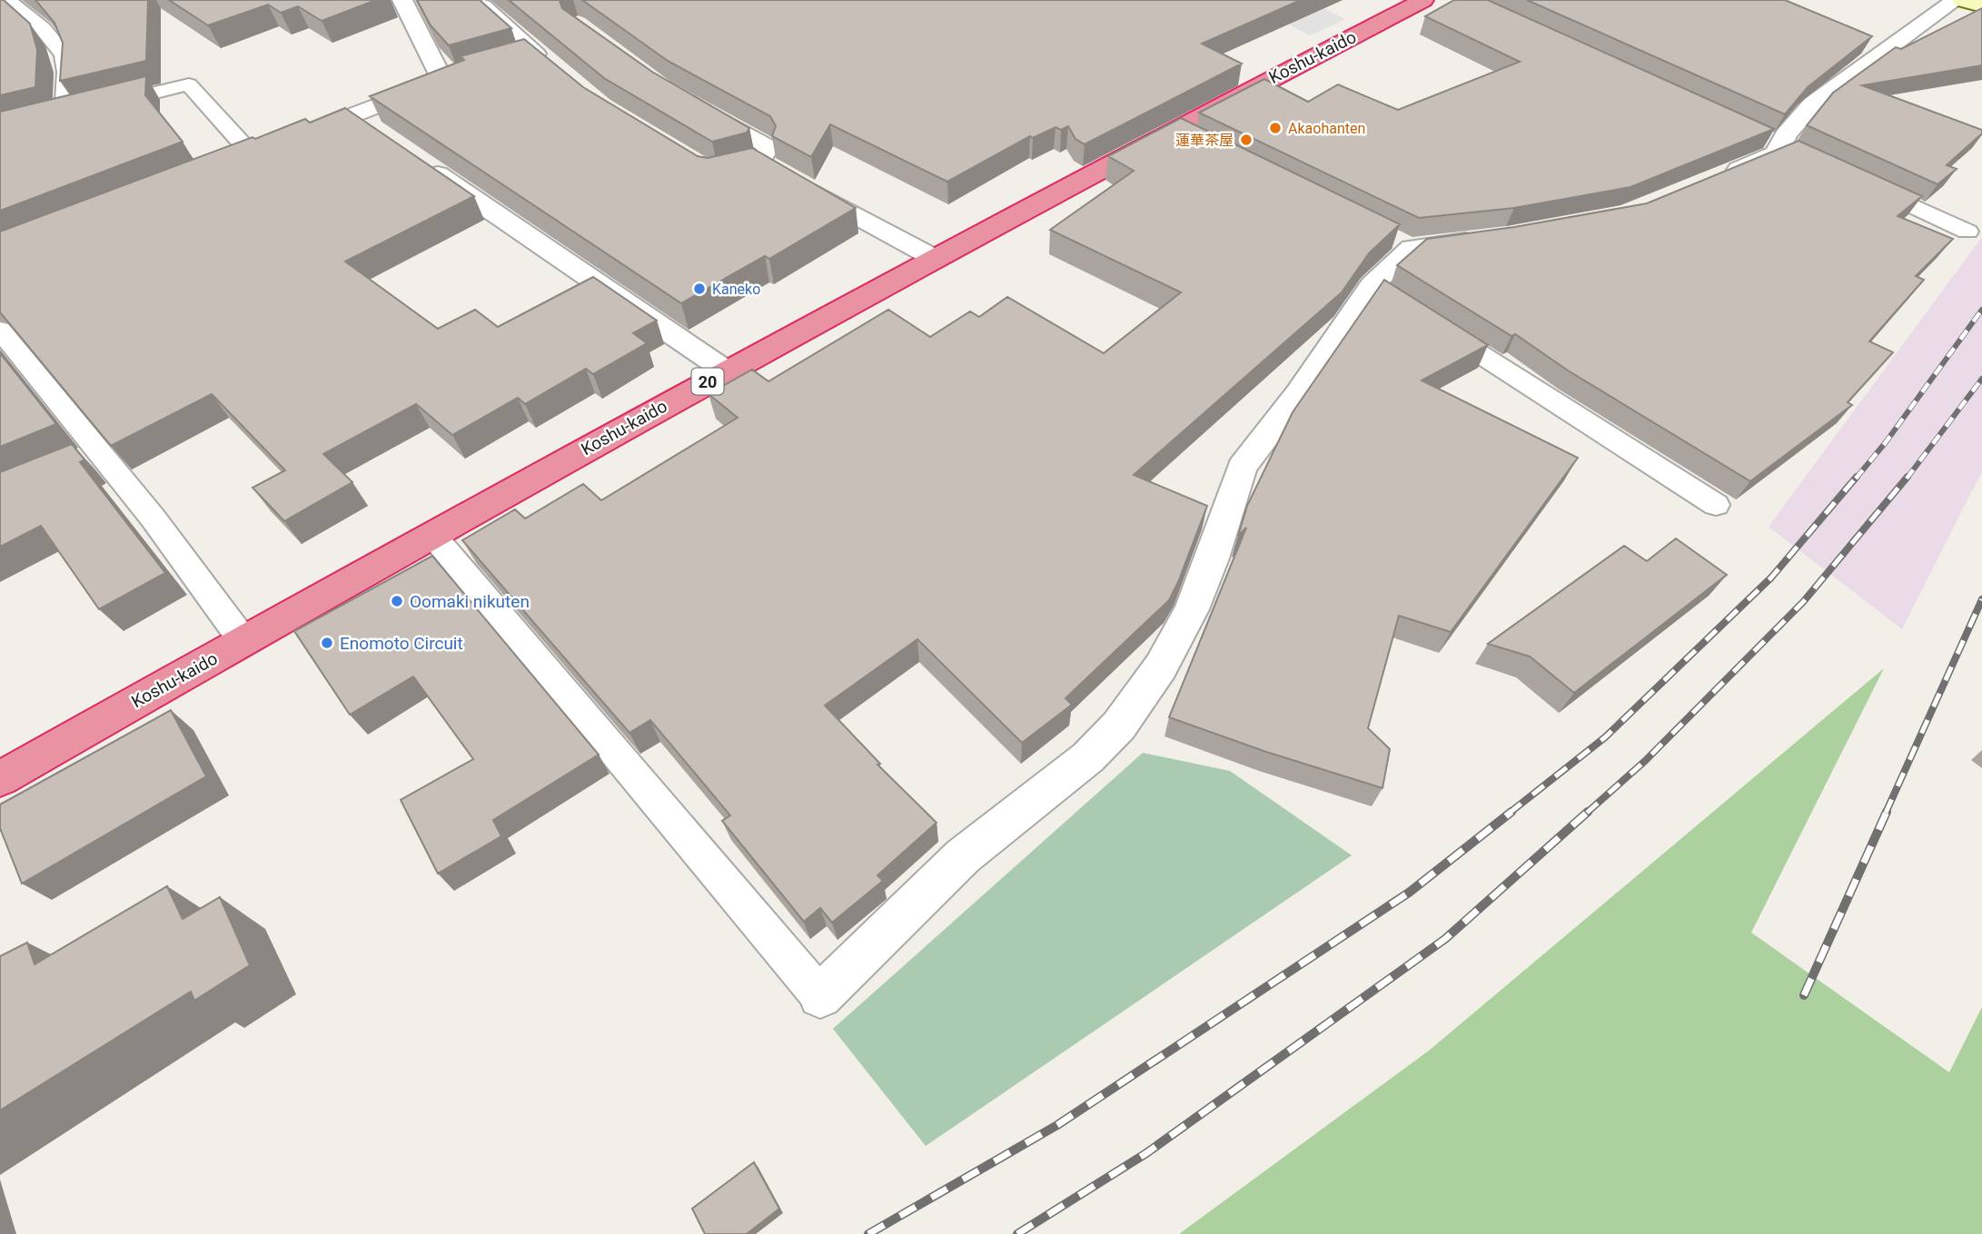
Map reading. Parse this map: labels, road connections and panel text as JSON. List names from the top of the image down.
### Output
{
  "streets": {
    "highway": ["Koshu-kaido", "20"]
  },
  "places": [
    "Akaohanten",
    "蓮華茶屋",
    "Kaneko",
    "Oomaki nikuten",
    "Enomoto Circuit"
  ]
}
